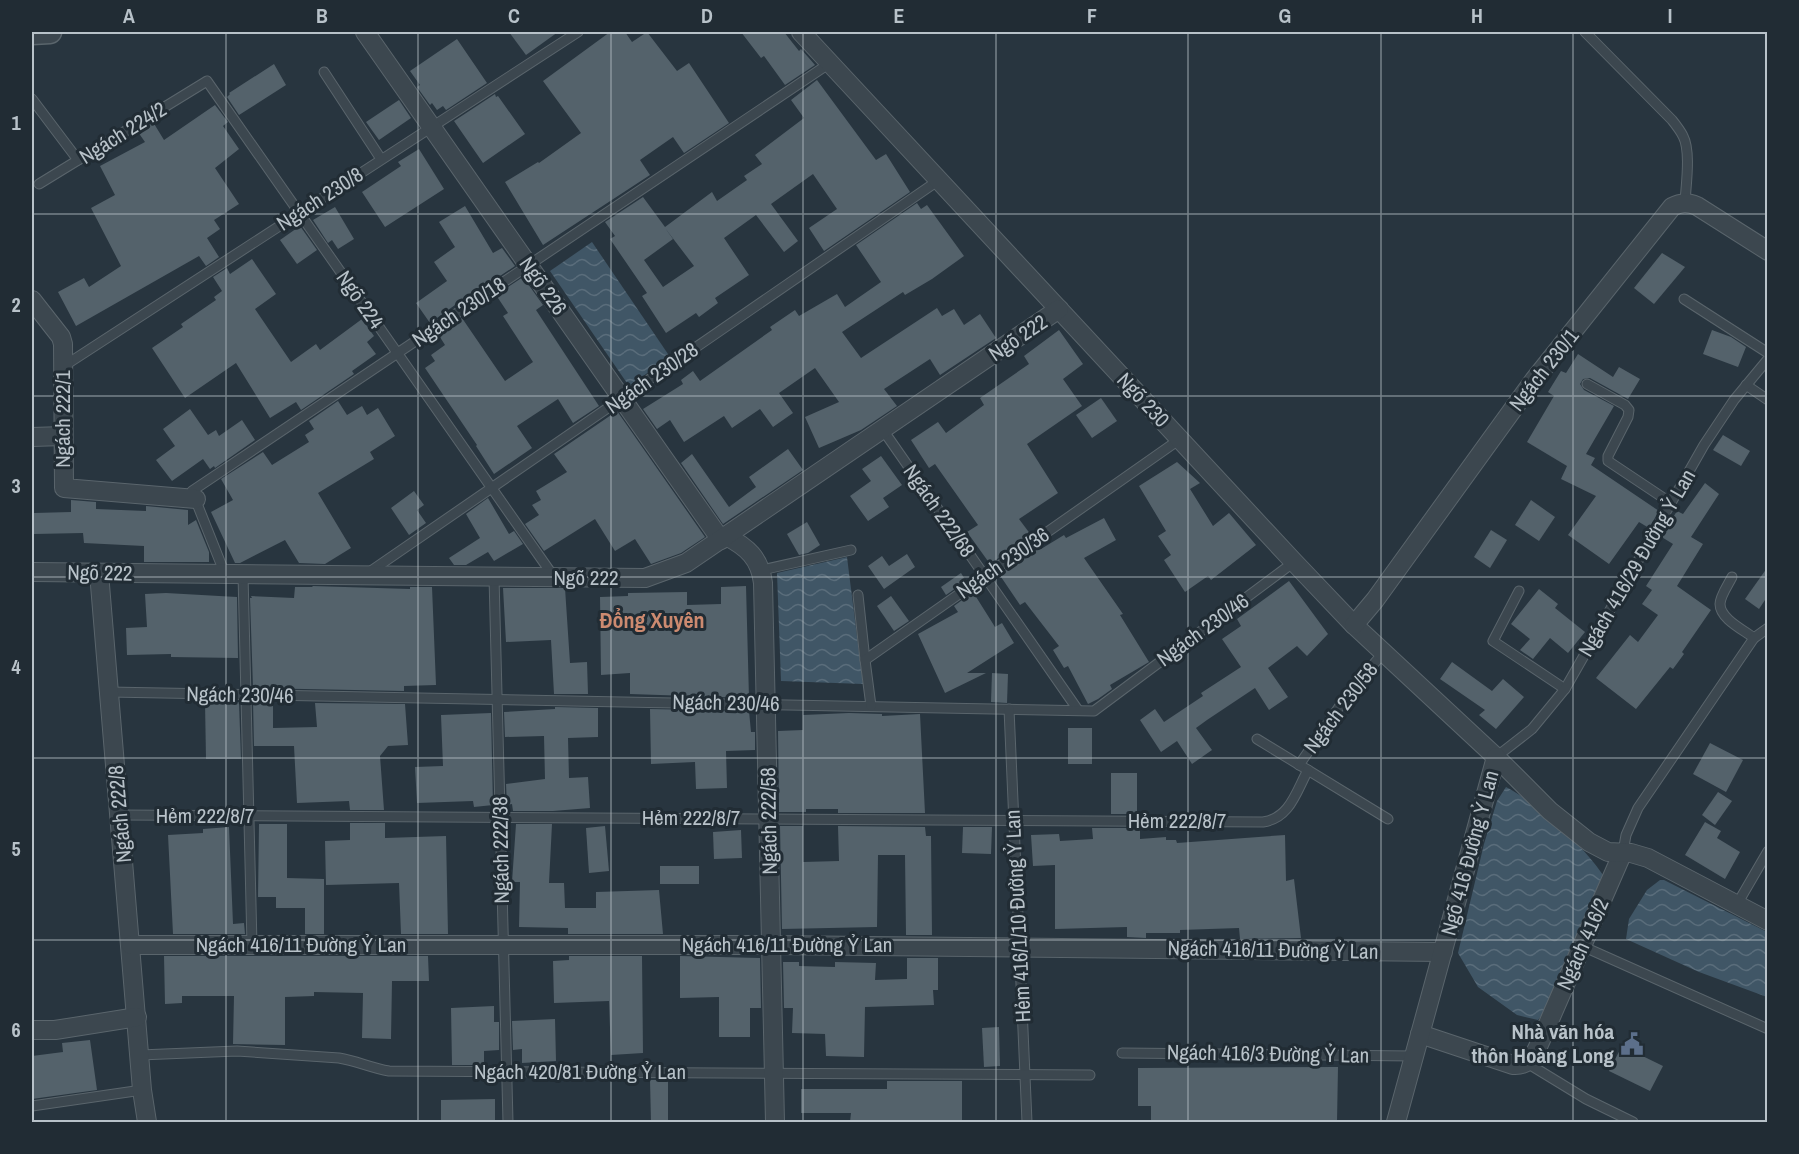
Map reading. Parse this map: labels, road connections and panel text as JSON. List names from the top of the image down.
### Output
{
  "streets": {
    "street": [
      "Ngõ 226",
      "Ngõ 222",
      "Ngách 230/1",
      "Ngõ 230",
      "Ngách 222/1",
      "Ngách 222/8",
      "Ngách 222/58",
      "Ngõ 416 Đường Ỷ Lan",
      "Ngách 416/2",
      "Ngách 416/11 Đường Ỷ Lan"
    ],
    "lane": [
      "Ngách 224/2",
      "Ngách 230/8",
      "Ngõ 224",
      "Ngách 230/18",
      "Ngách 230/28",
      "Ngách 222/68",
      "Ngách 230/36",
      "Ngách 416/29 Đường Ỷ Lan",
      "Ngách 230/46",
      "Ngách 230/58",
      "Hẻm 222/8/7",
      "Ngách 222/38",
      "Hẻm 416/1/10 Đường Ỷ Lan",
      "Ngách 416/3 Đường Ỷ Lan",
      "Ngách 420/81 Đường Ỷ Lan"
    ]
  },
  "crossings": [
    ["Ngách 224/2", "Ngõ 224"],
    ["Ngách 230/8", "Ngõ 226"],
    ["Ngách 230/8", "Ngõ 224"],
    ["Ngách 230/8", "Ngách 222/1"],
    ["Ngõ 226", "Ngách 230/18"],
    ["Ngõ 226", "Ngõ 222"],
    ["Ngõ 226", "Ngách 230/28"],
    ["Ngõ 224", "Ngách 230/18"],
    ["Ngõ 224", "Ngõ 222"],
    ["Ngõ 224", "Ngách 230/28"],
    ["Ngách 230/18", "Ngõ 230"],
    ["Ngách 230/18", "Ngách 222/1"],
    ["Ngõ 222", "Ngách 230/28"],
    ["Ngõ 222", "Ngõ 230"],
    ["Ngõ 222", "Ngách 222/68"],
    ["Ngõ 222", "Ngách 222/8"],
    ["Ngõ 222", "Ngách 222/38"],
    ["Ngách 230/1", "Ngõ 230"],
    ["Ngách 230/28", "Ngõ 230"],
    ["Ngõ 230", "Ngách 230/36"],
    ["Ngõ 230", "Ngách 416/29 Đường Ỷ Lan"],
    ["Ngõ 230", "Ngách 230/46"],
    ["Ngõ 230", "Ngách 230/58"],
    ["Ngõ 230", "Ngõ 416 Đường Ỷ Lan"],
    ["Ngách 222/68", "Ngách 230/36"],
    ["Ngách 222/68", "Ngách 230/46"],
    ["Ngách 416/29 Đường Ỷ Lan", "Ngõ 416 Đường Ỷ Lan"],
    ["Ngách 230/46", "Ngách 222/8"],
    ["Ngách 230/46", "Ngách 222/58"],
    ["Ngách 230/46", "Ngách 222/38"],
    ["Ngách 230/46", "Hẻm 416/1/10 Đường Ỷ Lan"],
    ["Ngách 230/58", "Hẻm 222/8/7"],
    ["Ngách 222/8", "Hẻm 222/8/7"],
    ["Ngách 222/8", "Ngách 416/11 Đường Ỷ Lan"],
    ["Ngách 222/8", "Ngách 420/81 Đường Ỷ Lan"],
    ["Hẻm 222/8/7", "Ngách 222/58"],
    ["Hẻm 222/8/7", "Ngách 222/38"],
    ["Hẻm 222/8/7", "Hẻm 416/1/10 Đường Ỷ Lan"],
    ["Ngách 222/58", "Ngách 416/11 Đường Ỷ Lan"],
    ["Ngách 222/58", "Ngách 420/81 Đường Ỷ Lan"],
    ["Ngách 222/38", "Ngách 416/11 Đường Ỷ Lan"],
    ["Ngách 222/38", "Ngách 420/81 Đường Ỷ Lan"],
    ["Ngõ 416 Đường Ỷ Lan", "Ngách 416/2"],
    ["Ngõ 416 Đường Ỷ Lan", "Ngách 416/11 Đường Ỷ Lan"],
    ["Ngõ 416 Đường Ỷ Lan", "Ngách 416/3 Đường Ỷ Lan"],
    ["Hẻm 416/1/10 Đường Ỷ Lan", "Ngách 416/11 Đường Ỷ Lan"],
    ["Hẻm 416/1/10 Đường Ỷ Lan", "Ngách 420/81 Đường Ỷ Lan"]
  ],
  "districts": ["Đổng Xuyên"],
  "places": {
    "public building": ["Nhà văn hóa thôn Hoàng Long"]
  },
  "grid": {
    "columns": [
      "A",
      "B",
      "C",
      "D",
      "E",
      "F",
      "G",
      "H",
      "I"
    ],
    "rows": [
      "1",
      "2",
      "3",
      "4",
      "5",
      "6"
    ]
  }
}
